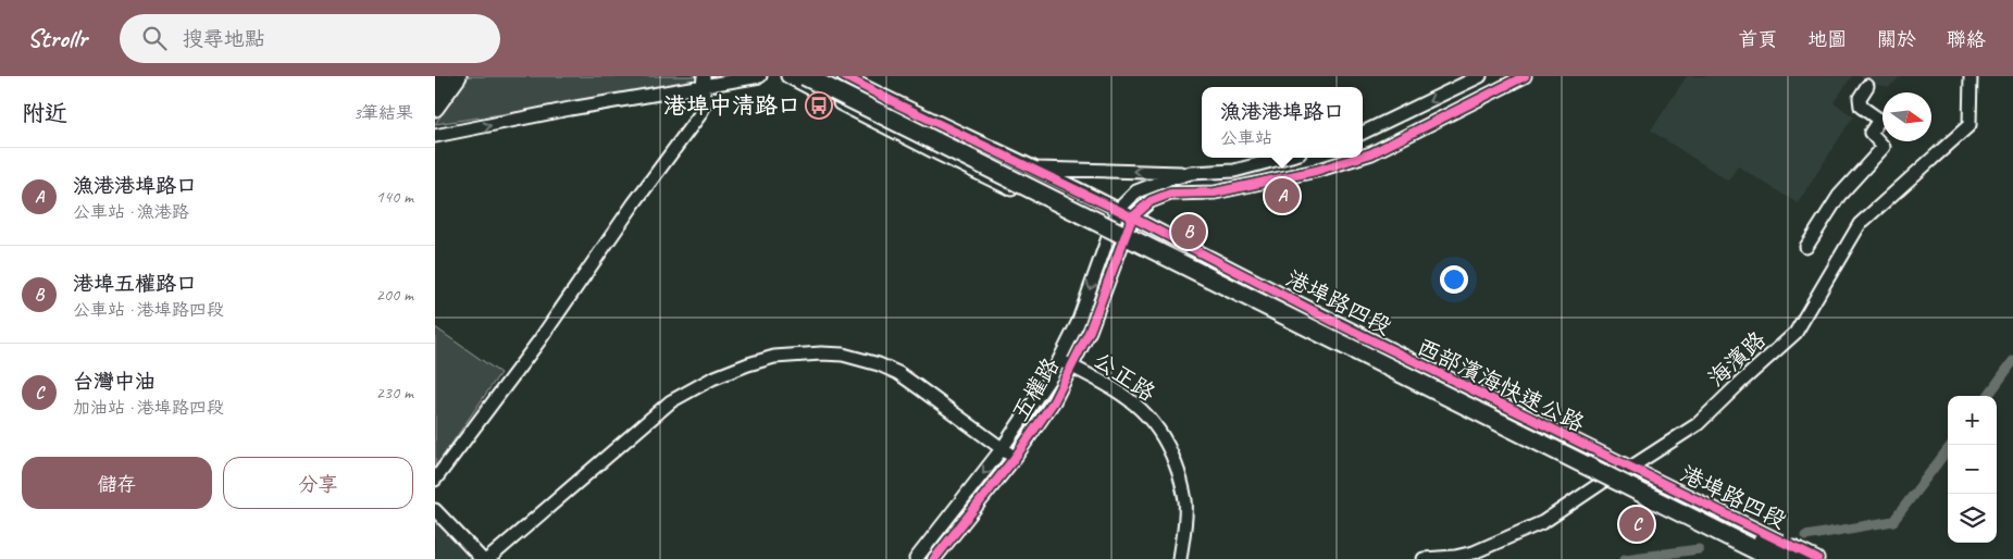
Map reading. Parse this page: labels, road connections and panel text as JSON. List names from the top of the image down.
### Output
{
  "streets": {
    "highway": ["西部濱海快速公路"],
    "street": [
      "港埠路四段",
      "海濱路",
      "公正路",
      "五權路"
    ]
  },
  "crossings": [
    ["港埠路四段", "海濱路"],
    ["港埠路四段", "五權路"],
    ["公正路", "五權路"]
  ],
  "places": {
    "bus stop": ["港埠中清路口"]
  },
  "north": "right",
  "page": {
    "header": "Strollr",
    "search": "搜尋地點",
    "nav": [
      "首頁",
      "地圖",
      "關於",
      "聯絡"
    ],
    "heading": ["附近", "3筆結果"],
    "popup": ["漁港港埠路口", "公車站"],
    "list": [
      {
        "mark": "A",
        "name": "漁港港埠路口",
        "note": "公車站 · 漁港路",
        "value": "140 m"
      },
      {
        "mark": "B",
        "name": "港埠五權路口",
        "note": "公車站 · 港埠路四段",
        "value": "200 m"
      },
      {
        "mark": "C",
        "name": "台灣中油",
        "note": "加油站 · 港埠路四段",
        "value": "230 m"
      }
    ],
    "pins": ["A", "B", "C"],
    "map_buttons": ["+", "−"],
    "buttons": ["儲存", "分享"]
  }
}
